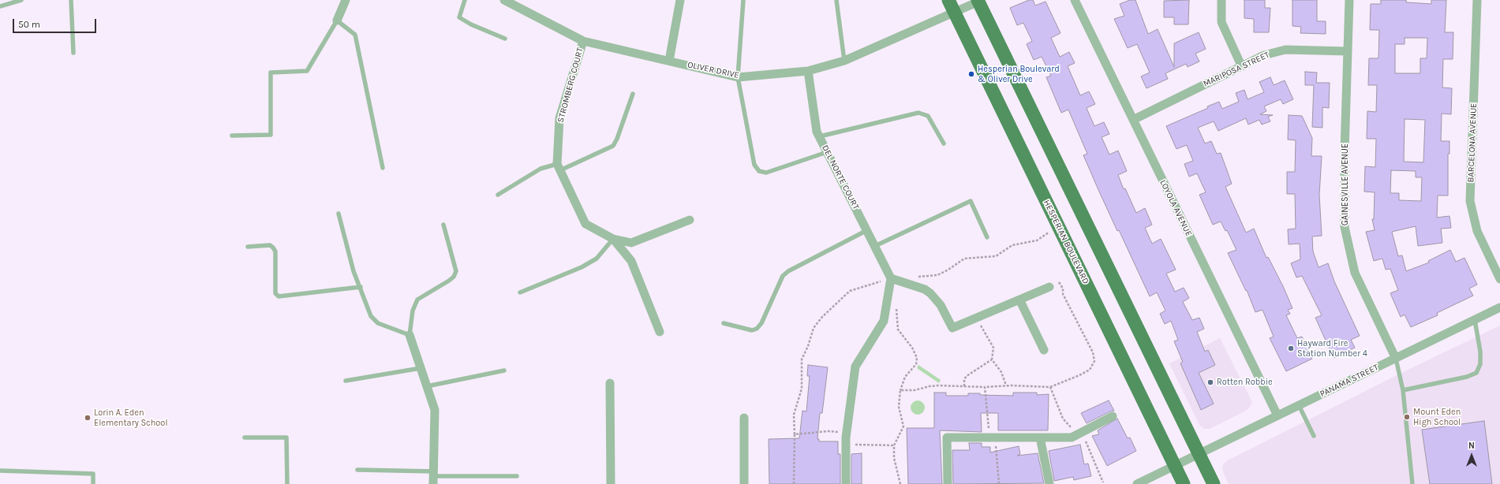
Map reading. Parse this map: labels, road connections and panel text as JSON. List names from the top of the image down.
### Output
{
  "streets": {
    "main road": ["HESPERIAN BOULEVARD"],
    "street": [
      "MARIPOSA STREET",
      "OLIVER DRIVE",
      "STROMBERG COURT",
      "BARCELONA AVENUE",
      "DEL NORTE COURT",
      "GAINESVILLE AVENUE",
      "LOYOLA AVENUE",
      "PANAMA STREET"
    ]
  },
  "crossings": [
    ["MARIPOSA STREET", "GAINESVILLE AVENUE"],
    ["MARIPOSA STREET", "LOYOLA AVENUE"],
    ["OLIVER DRIVE", "STROMBERG COURT"],
    ["OLIVER DRIVE", "DEL NORTE COURT"],
    ["OLIVER DRIVE", "HESPERIAN BOULEVARD"],
    ["GAINESVILLE AVENUE", "PANAMA STREET"],
    ["LOYOLA AVENUE", "PANAMA STREET"],
    ["HESPERIAN BOULEVARD", "PANAMA STREET"]
  ],
  "places": [
    "Hesperian Boulevard & Oliver Drive",
    "Hayward Fire Station Number 4",
    "Rotten Robbie",
    "Mount Eden High School",
    "Lorin A. Eden Elementary School"
  ],
  "scale_bar": "50 m",
  "north": "top"
}
